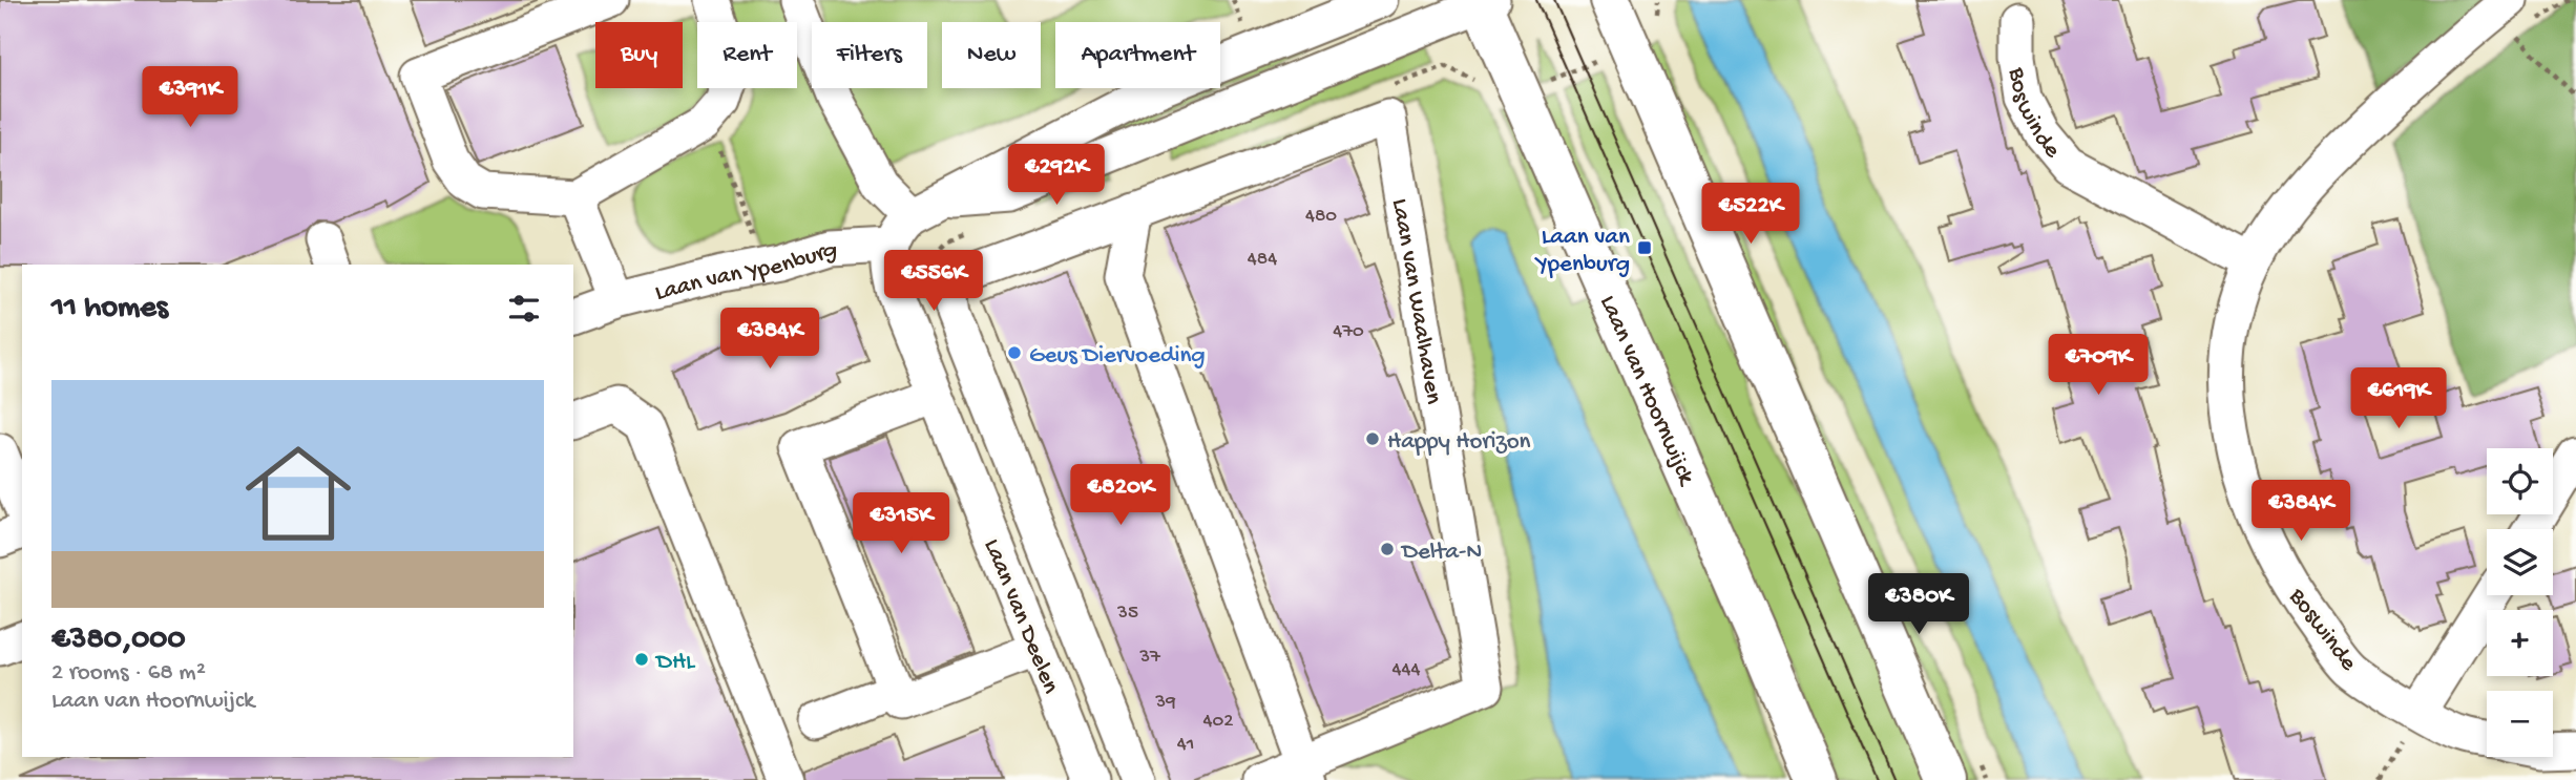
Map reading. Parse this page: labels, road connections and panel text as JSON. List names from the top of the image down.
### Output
{
  "streets": {
    "main road": ["Laan van Hoornwijck"],
    "street": [
      "Boswinde",
      "Laan van Ypenburg",
      "Laan van Waalhaven",
      "Laan van Deelen"
    ]
  },
  "crossings": [
    ["Laan van Ypenburg", "Laan van Deelen"]
  ],
  "places": {
    "transit": ["Laan van Ypenburg"],
    "other": [
      "Geus Diervoeding",
      "Happy Horizon",
      "Delta-N",
      "DHL"
    ]
  },
  "house_numbers": [
    "480",
    "484",
    "470",
    "35",
    "37",
    "444",
    "39",
    "402",
    "41"
  ],
  "page": {
    "chip": [
      "Buy",
      "Rent",
      "Filters",
      "New",
      "Apartment"
    ],
    "price": [
      "€391K",
      "€292K",
      "€522K",
      "€556K",
      "€384K",
      "€709K",
      "€619K",
      "€820K",
      "€384K",
      "€315K",
      "€380K"
    ],
    "heading": "11 homes",
    "list": [
      {
        "name": "€380,000",
        "note": "2 rooms · 68 m² · Laan van Hoornwijck"
      }
    ],
    "map_buttons": ["+", "−"]
  }
}
